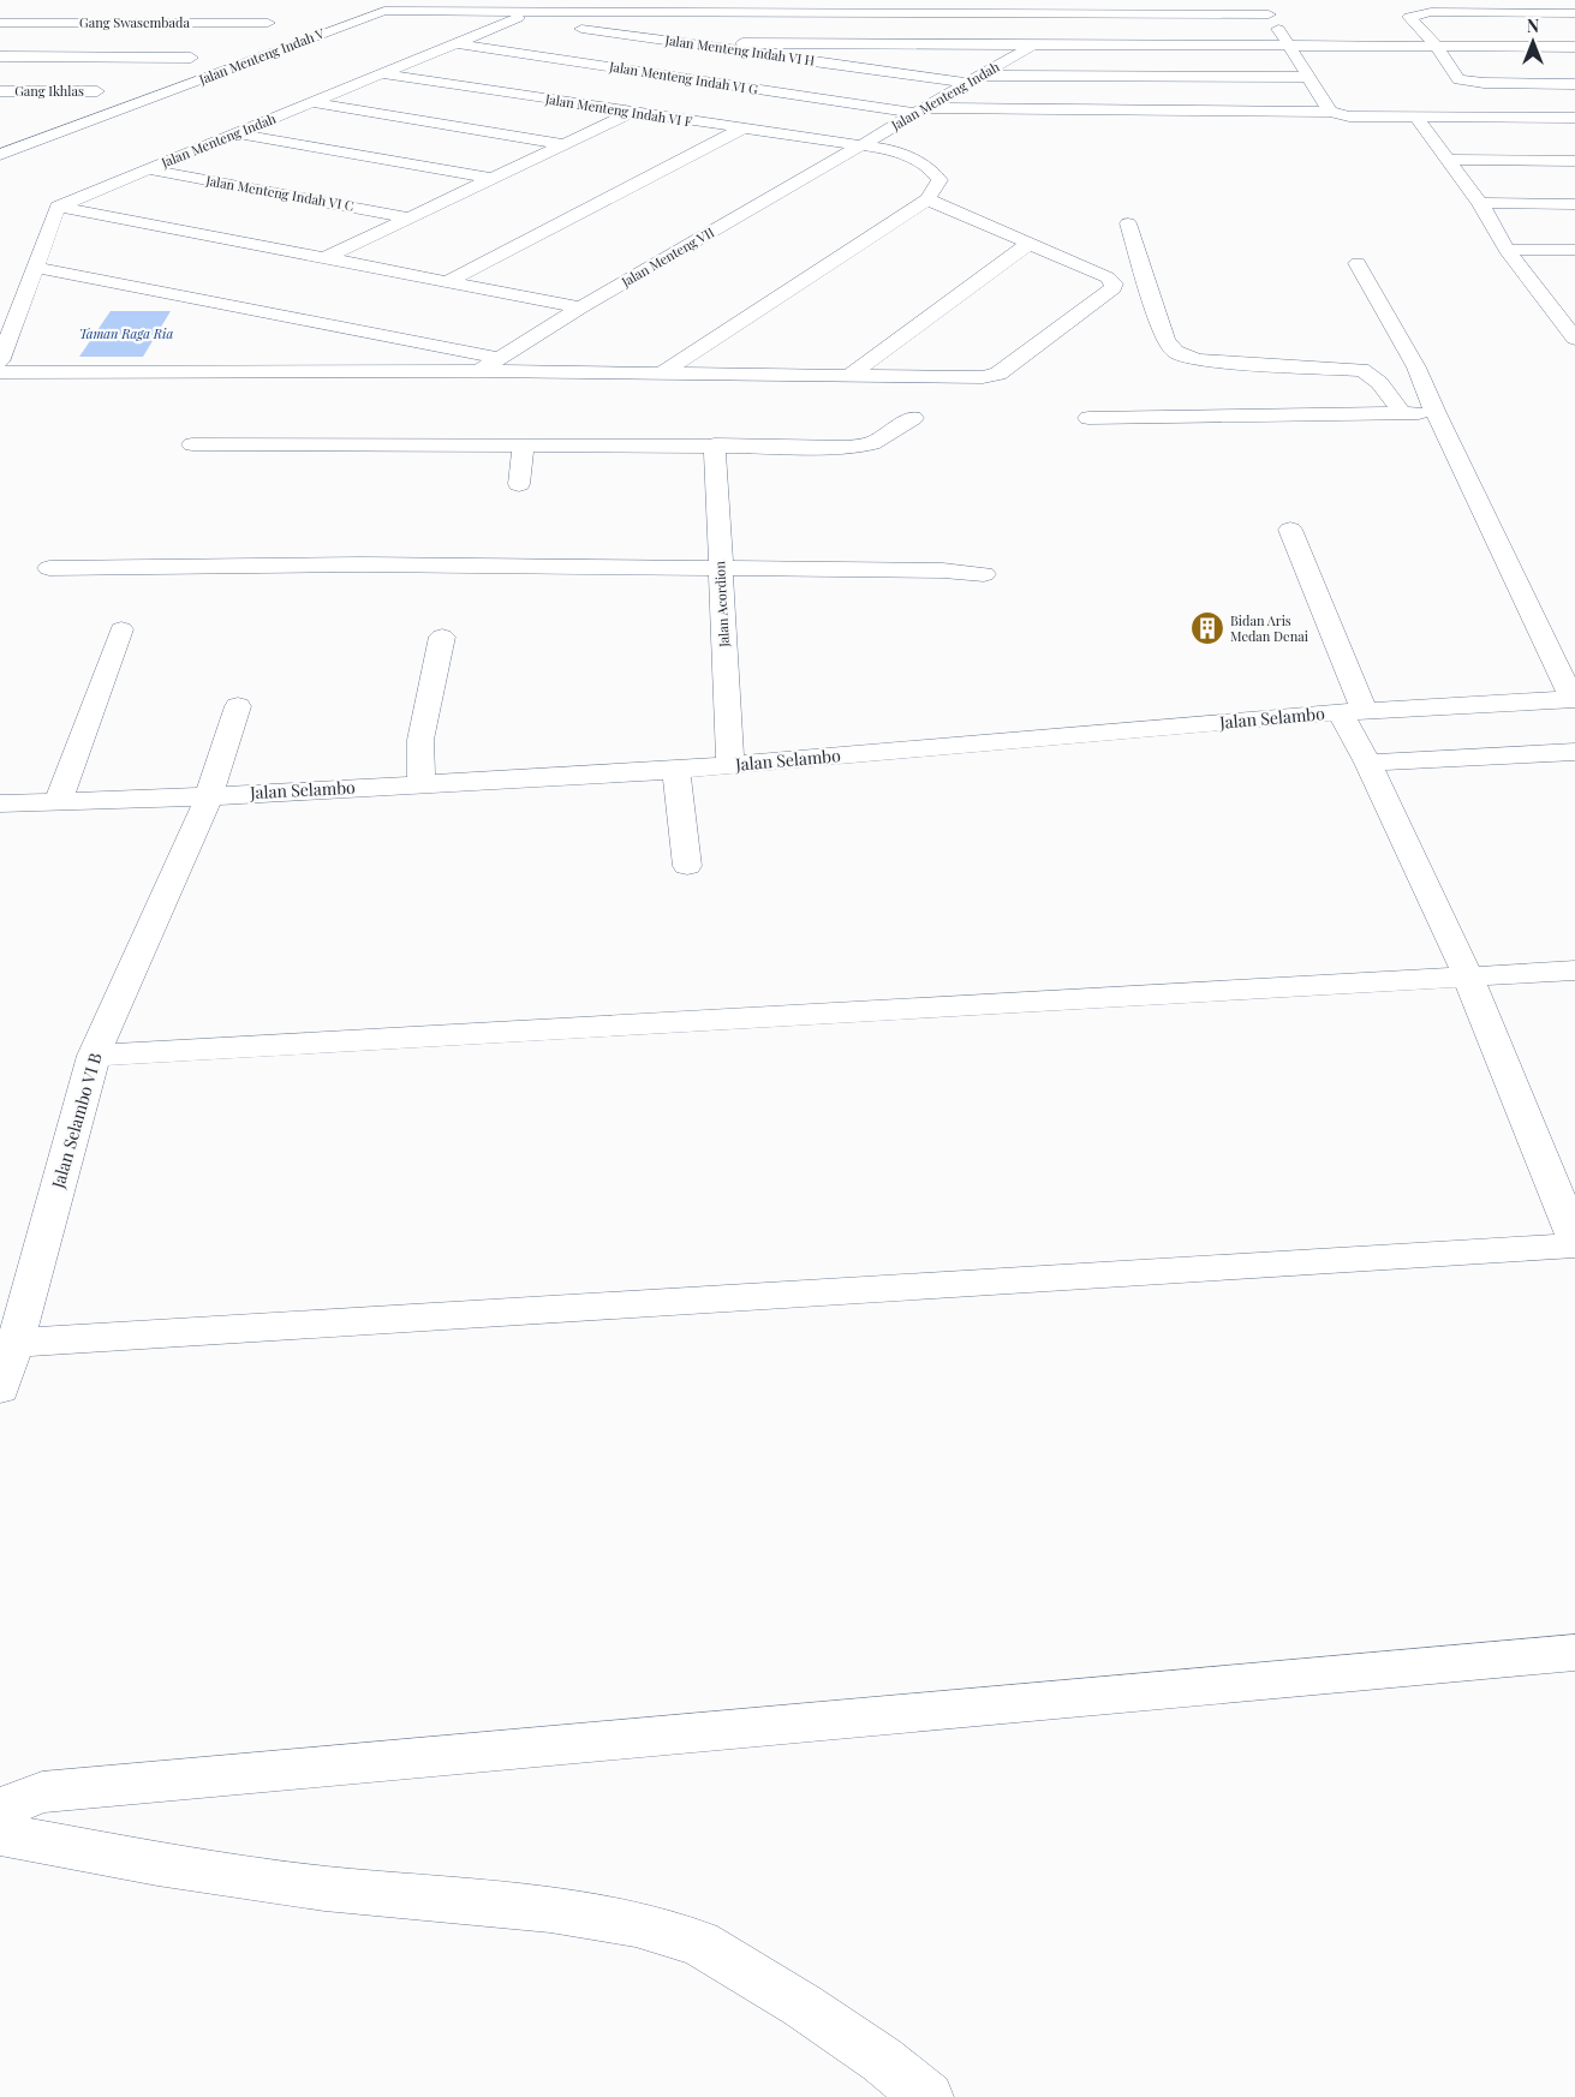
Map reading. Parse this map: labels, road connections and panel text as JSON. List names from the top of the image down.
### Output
{
  "streets": {
    "street": [
      "Gang Swasembada",
      "Jalan Menteng Indah VI H",
      "Jalan Menteng Indah V",
      "Jalan Menteng Indah VI G",
      "Gang Ikhlas",
      "Jalan Menteng Indah",
      "Jalan Menteng Indah VI F",
      "Jalan Menteng Indah VI C",
      "Jalan Menteng VII",
      "Jalan Acordion",
      "Jalan Selambo",
      "Jalan Selambo VI B"
    ]
  },
  "crossings": [
    ["Jalan Menteng Indah VI H", "Jalan Menteng Indah V"],
    ["Jalan Menteng Indah VI H", "Jalan Menteng Indah"],
    ["Jalan Menteng Indah V", "Jalan Menteng Indah"],
    ["Jalan Menteng Indah VI G", "Jalan Menteng Indah"],
    ["Jalan Menteng Indah", "Jalan Menteng Indah VI F"],
    ["Jalan Menteng Indah", "Jalan Menteng Indah VI C"],
    ["Jalan Menteng Indah", "Jalan Menteng VII"],
    ["Jalan Menteng Indah VI F", "Jalan Menteng VII"],
    ["Jalan Acordion", "Jalan Selambo"],
    ["Jalan Selambo", "Jalan Selambo VI B"]
  ],
  "parks": ["Taman Raga Ria"],
  "places": {
    "building": ["Bidan Aris Medan Denai"]
  },
  "north": "top"
}
